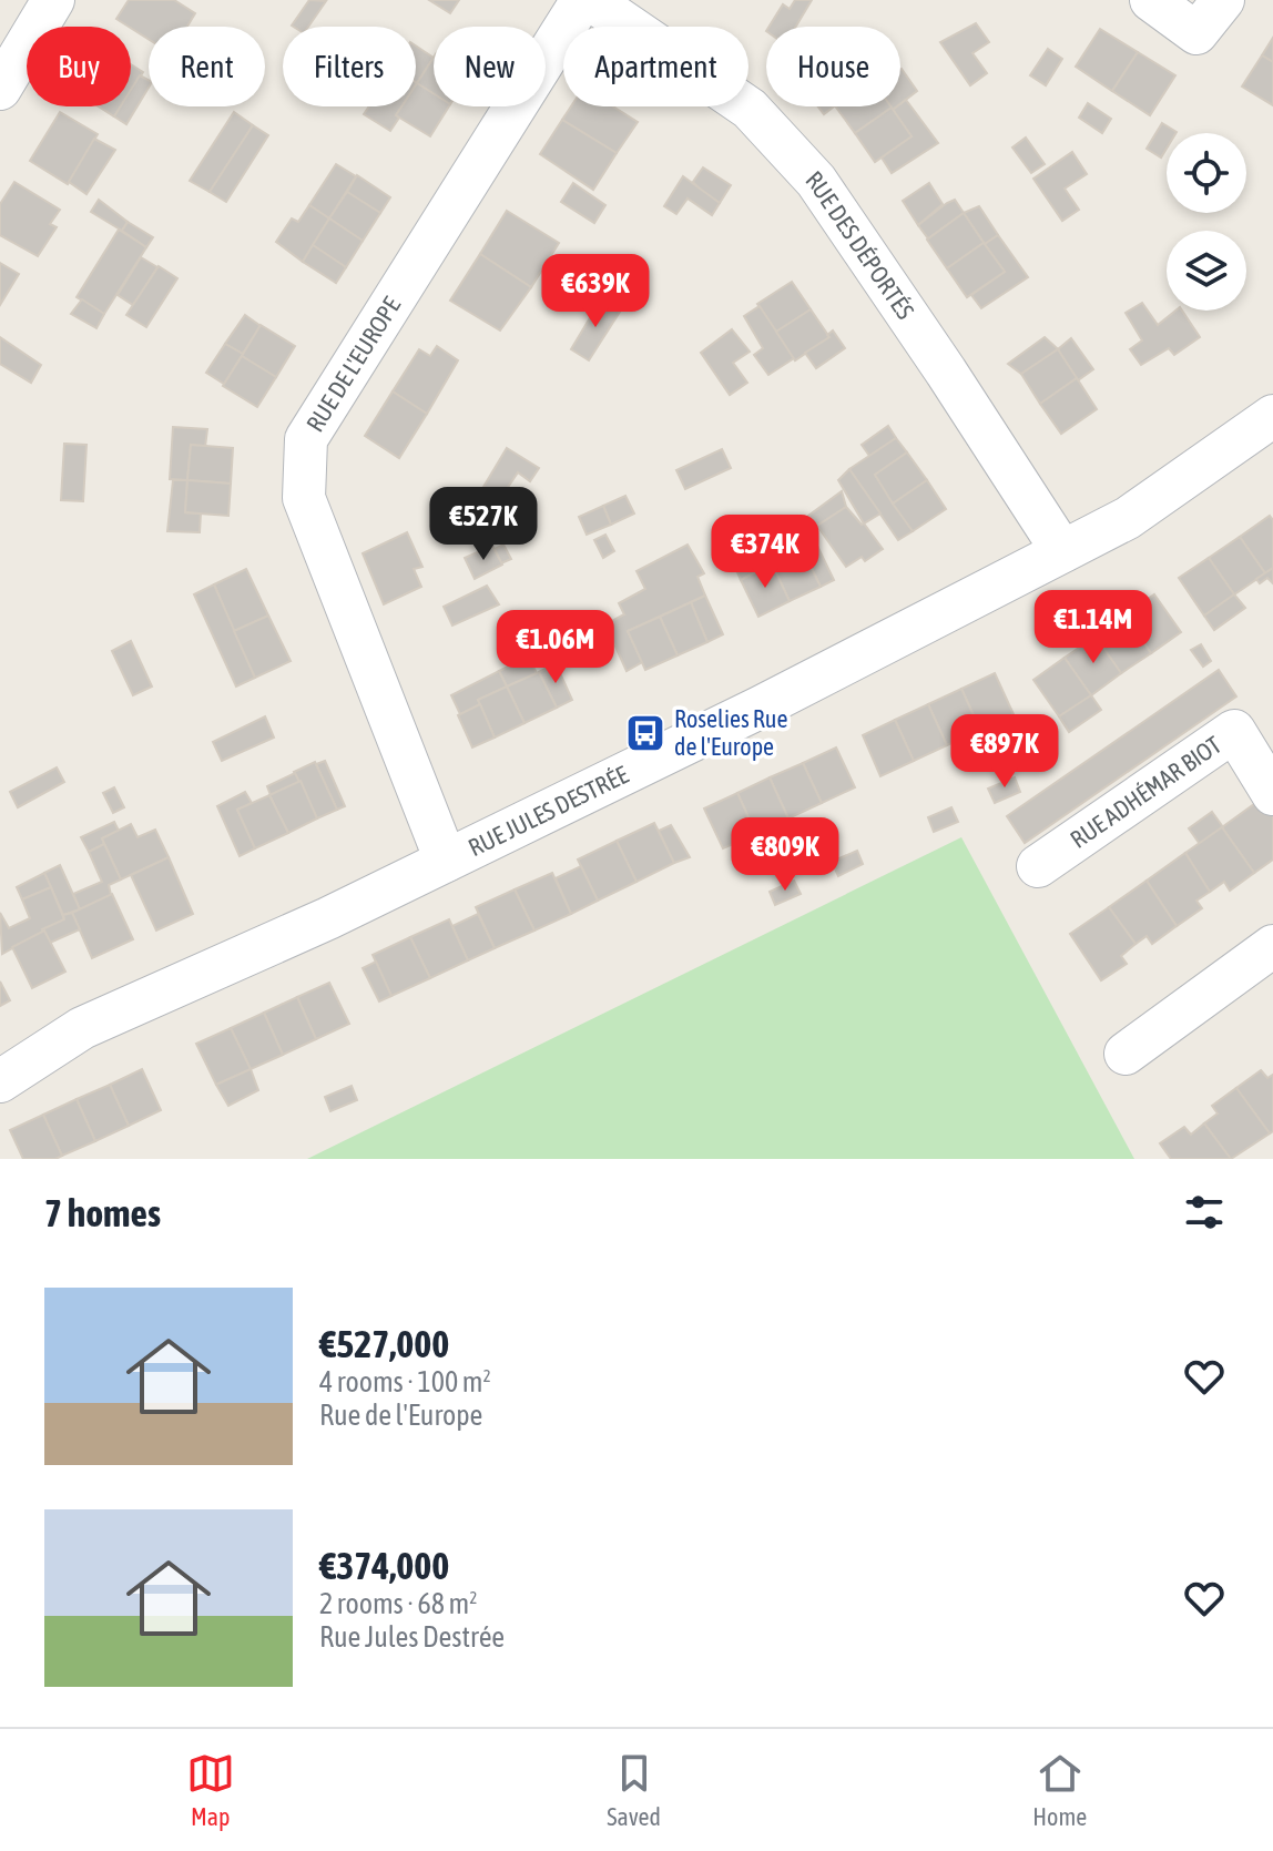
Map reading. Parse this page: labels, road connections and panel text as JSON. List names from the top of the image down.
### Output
{
  "streets": {
    "street": [
      "RUE DES DÉPORTÉS",
      "RUE DE L'EUROPE",
      "RUE ADHÉMAR BIOT",
      "RUE JULES DESTRÉE"
    ]
  },
  "crossings": [
    ["RUE DES DÉPORTÉS", "RUE JULES DESTRÉE"],
    ["RUE DE L'EUROPE", "RUE JULES DESTRÉE"]
  ],
  "places": {
    "bus stop": ["Roselies Rue de l'Europe"]
  },
  "page": {
    "chip": [
      "Buy",
      "Rent",
      "Filters",
      "New",
      "Apartment",
      "House"
    ],
    "price": [
      "€639K",
      "€527K",
      "€374K",
      "€1.14M",
      "€1.06M",
      "€897K",
      "€809K"
    ],
    "heading": "7 homes",
    "list": [
      {
        "name": "€527,000",
        "note": "4 rooms · 100 m² · Rue de l'Europe"
      },
      {
        "name": "€374,000",
        "note": "2 rooms · 68 m² · Rue Jules Destrée"
      }
    ],
    "tabs": ["Map", "Saved", "Home"]
  }
}
